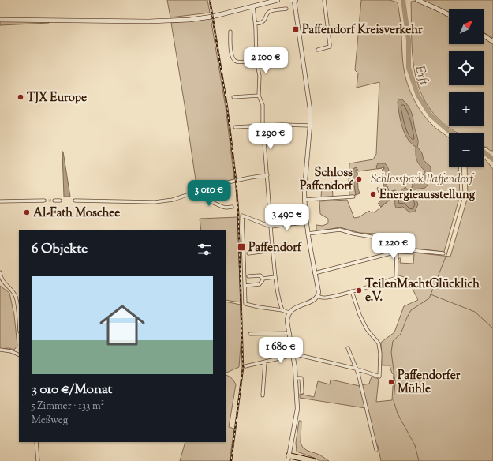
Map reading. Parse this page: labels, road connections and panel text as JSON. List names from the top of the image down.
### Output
{
  "water": ["Erft"],
  "parks": ["Schlosspark Paffendorf"],
  "places": {
    "transit": ["Paffendorf Kreisverkehr", "Paffendorf"],
    "other": [
      "TJX Europe",
      "Schloss Paffendorf",
      "Energieausstellung",
      "Al-Fath Moschee",
      "TeilenMachtGlücklich e.V.",
      "Paffendorfer Mühle"
    ]
  },
  "north": "top right",
  "page": {
    "map_buttons": ["+", "−"],
    "price": [
      "2 100 €",
      "1 290 €",
      "3 010 €",
      "3 490 €",
      "1 220 €",
      "1 680 €"
    ],
    "heading": "6 Objekte",
    "list": [
      {
        "name": "3 010 €/Monat",
        "note": "5 Zimmer · 133 m² · Meßweg"
      }
    ]
  }
}
